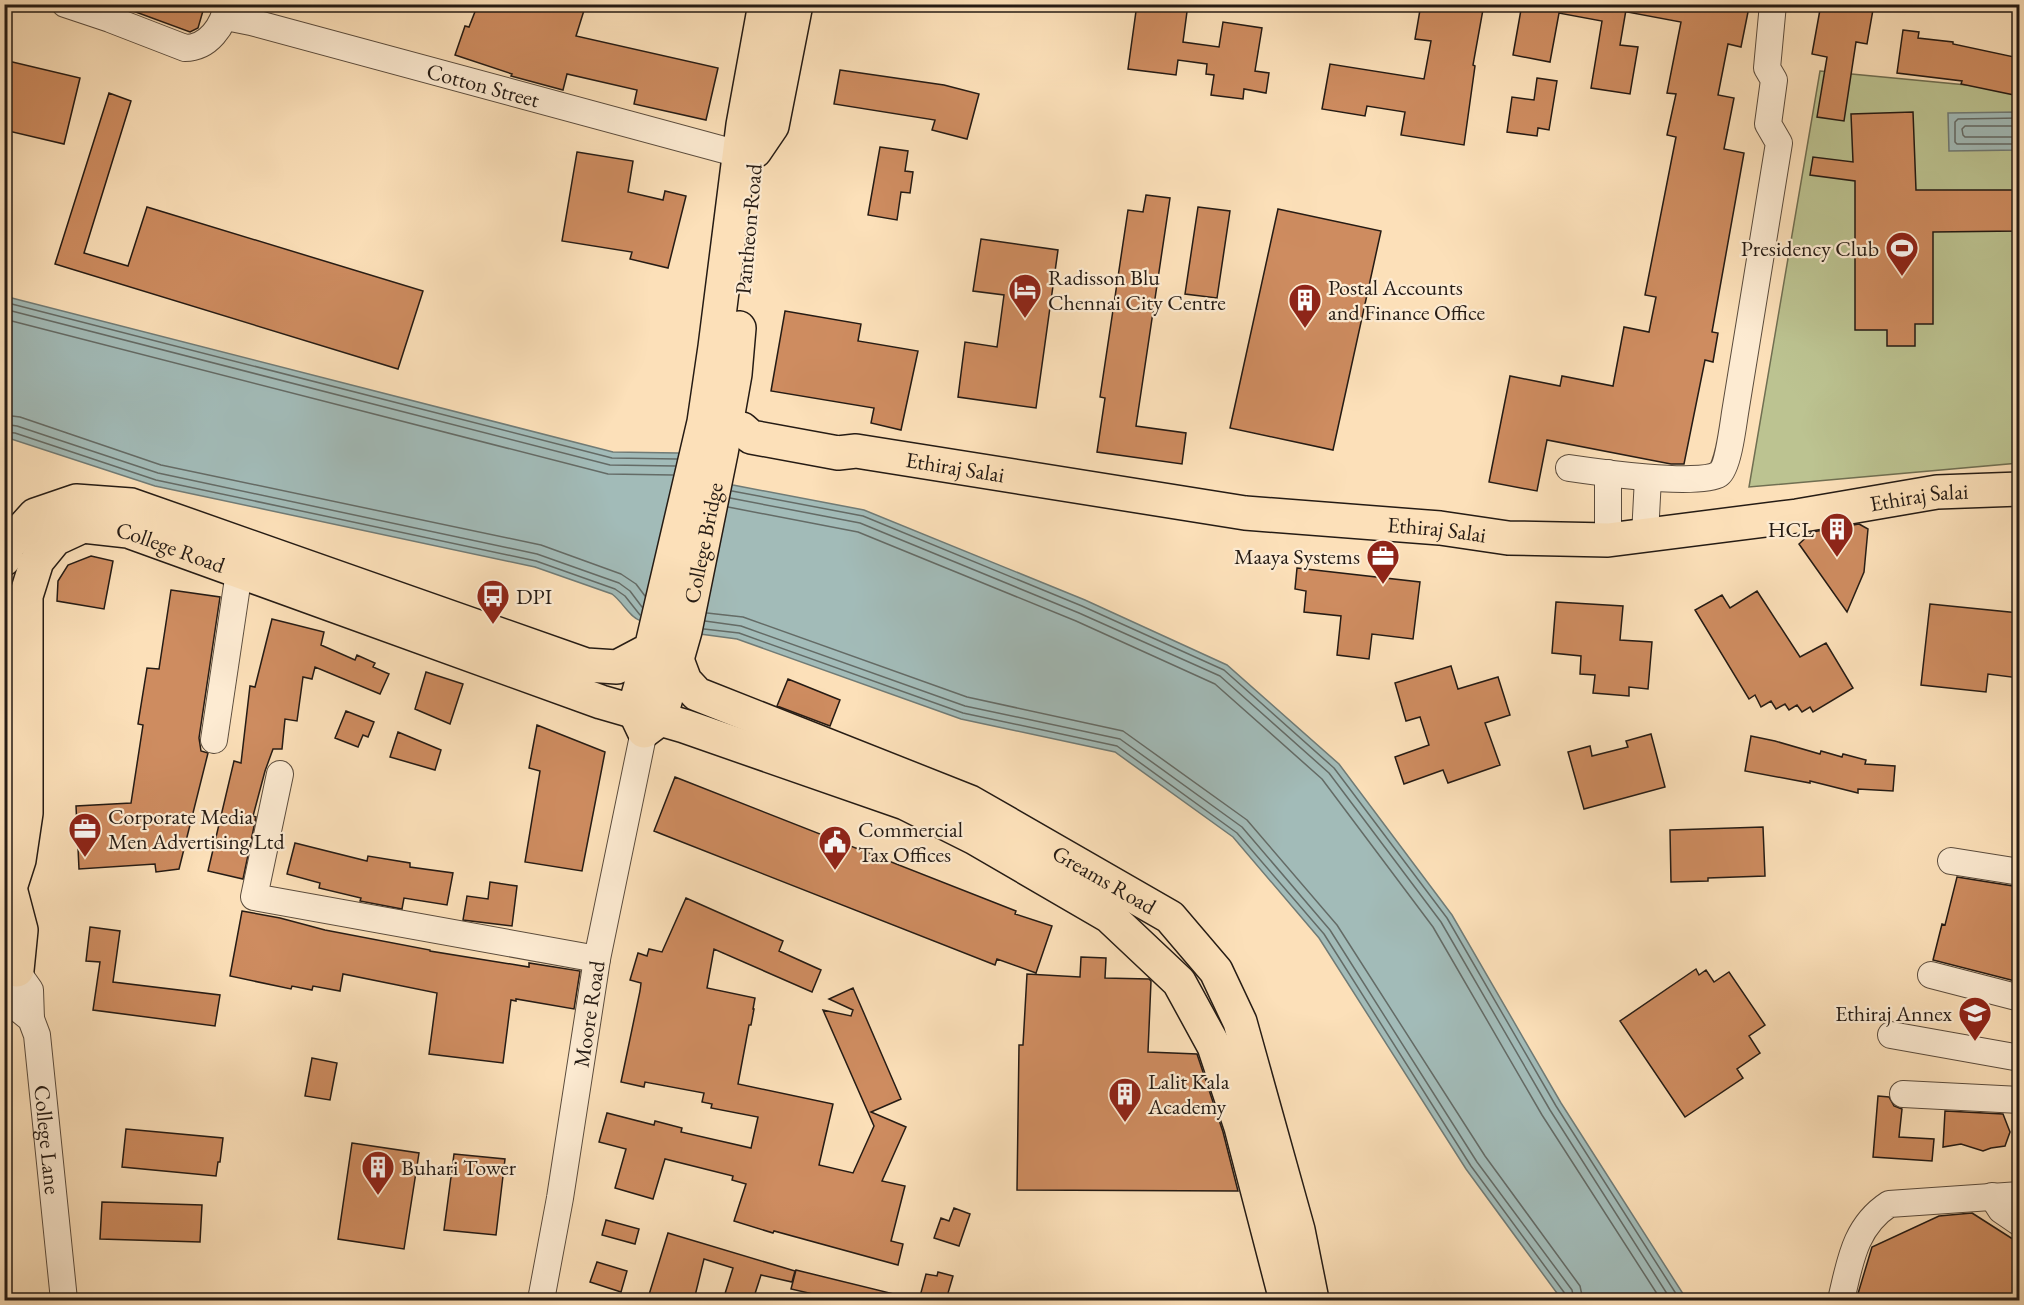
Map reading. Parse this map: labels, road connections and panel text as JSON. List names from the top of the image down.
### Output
{
  "streets": {
    "main road": [
      "Pantheon Road",
      "Ethiraj Salai",
      "College Bridge",
      "College Road",
      "Greams Road"
    ],
    "street": ["Cotton Street", "Moore Road", "College Lane"]
  },
  "crossings": [
    ["Cotton Street", "Pantheon Road"],
    ["Pantheon Road", "Ethiraj Salai"],
    ["Pantheon Road", "College Bridge"],
    ["Ethiraj Salai", "College Bridge"],
    ["College Bridge", "College Road"],
    ["College Bridge", "Greams Road"],
    ["College Bridge", "Moore Road"],
    ["College Road", "Greams Road"],
    ["College Road", "Moore Road"],
    ["Greams Road", "Moore Road"]
  ],
  "places": {
    "sports": ["Presidency Club"],
    "hotel": ["Radisson Blu Chennai City Centre"],
    "building": [
      "Postal Accounts and Finance Office",
      "HCL",
      "Lalit Kala Academy",
      "Buhari Tower"
    ],
    "office": ["Maaya Systems", "Corporate Media Men Advertising Ltd"],
    "bus stop": ["DPI"],
    "public building": ["Commercial Tax Offices"],
    "school or university": ["Ethiraj Annex"]
  }
}
